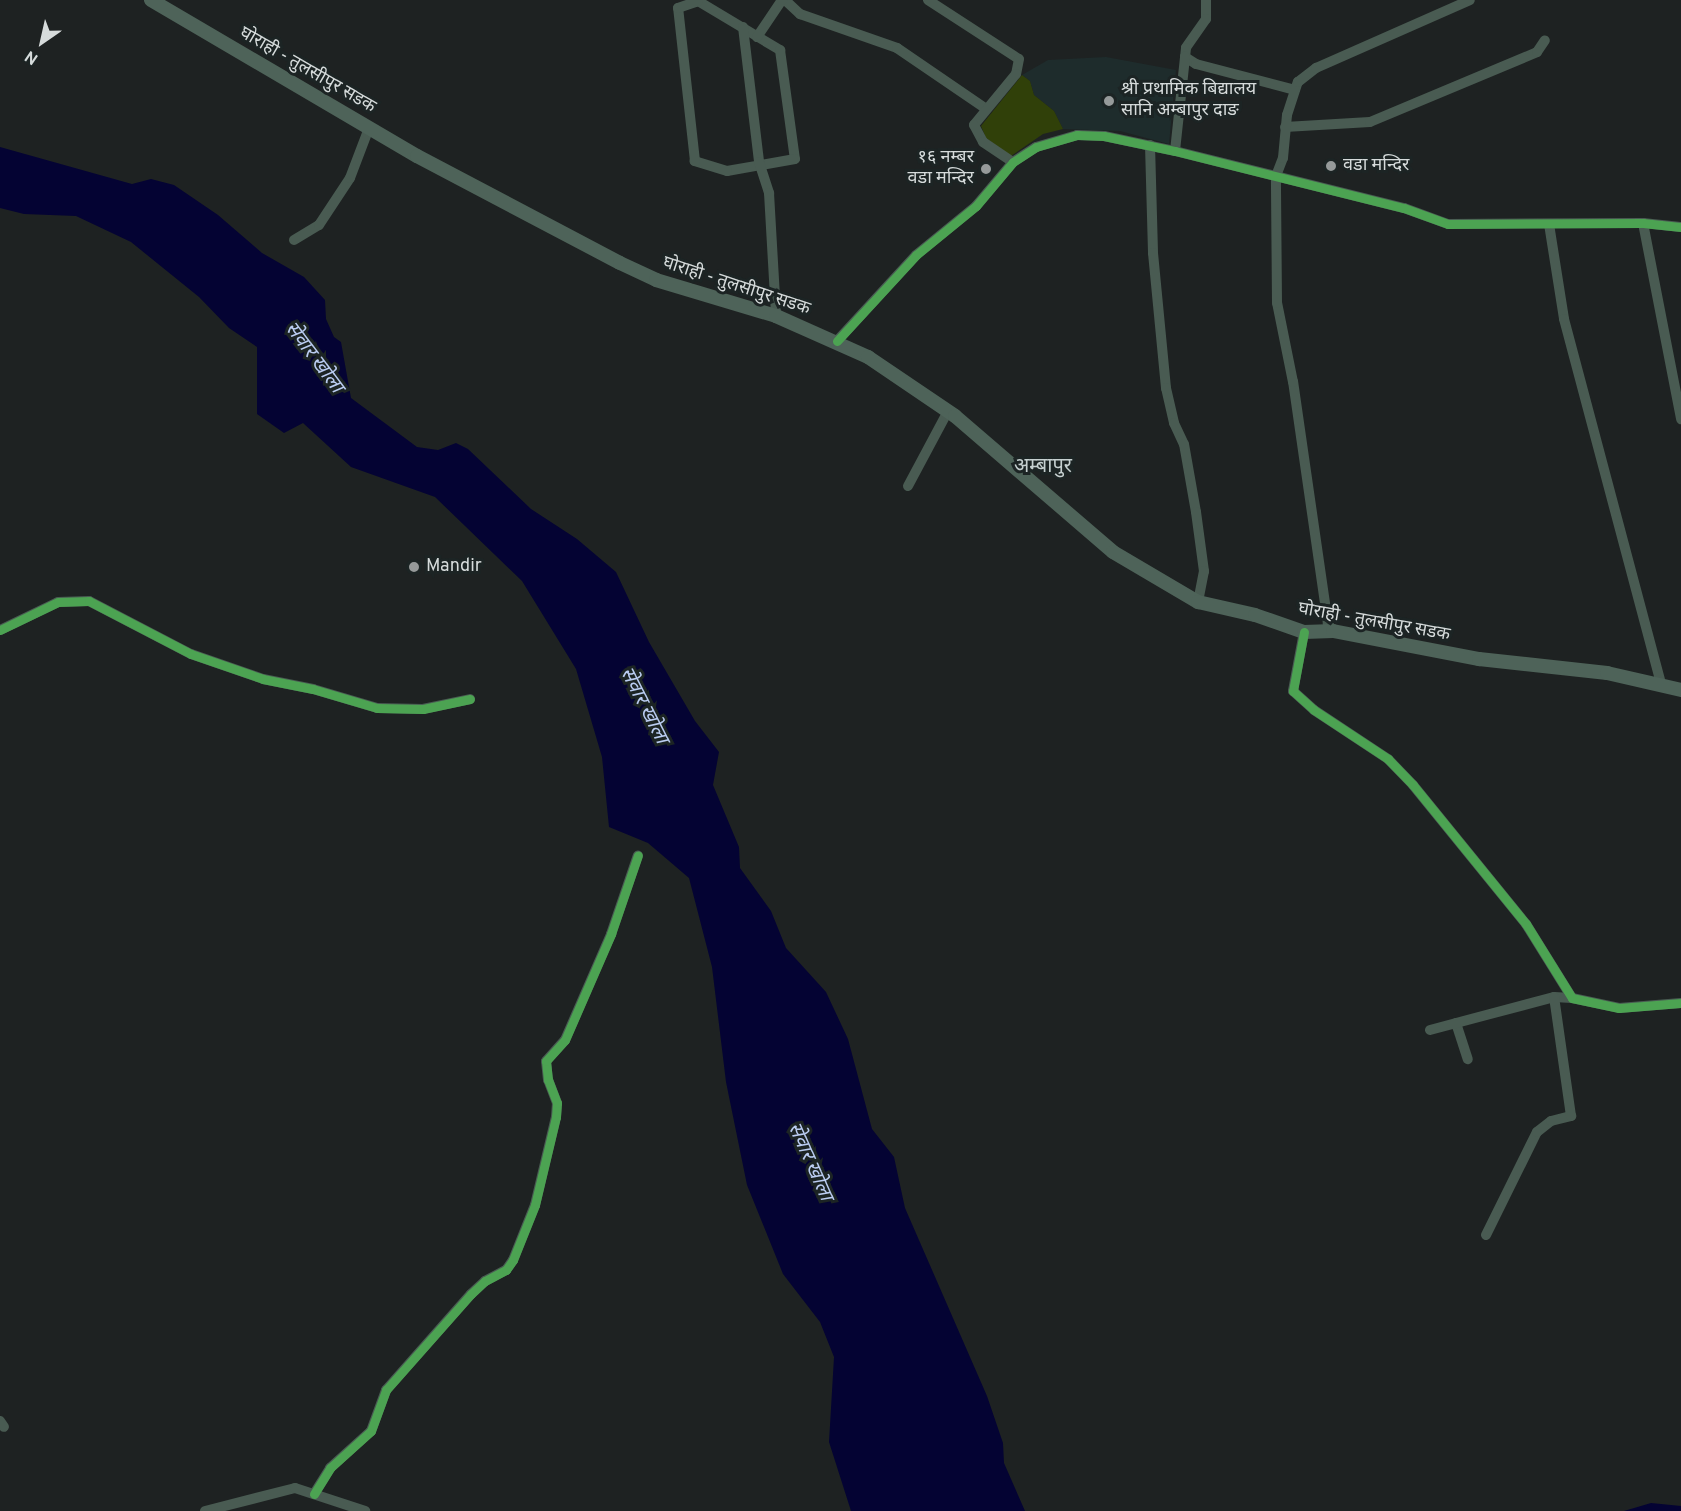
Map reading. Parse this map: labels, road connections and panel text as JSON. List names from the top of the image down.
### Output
{
  "streets": {
    "main road": ["घोराही - तुलसीपुर सडक"]
  },
  "districts": ["अम्बापुर"],
  "water": ["सेवार खोला"],
  "places": [
    "श्री प्रथामिक बिद्यालय सानि अम्बापुर दाङ",
    "वडा मन्दिर",
    "१६ नम्बर वडा मन्दिर",
    "Mandir"
  ],
  "north": "bottom left"
}
